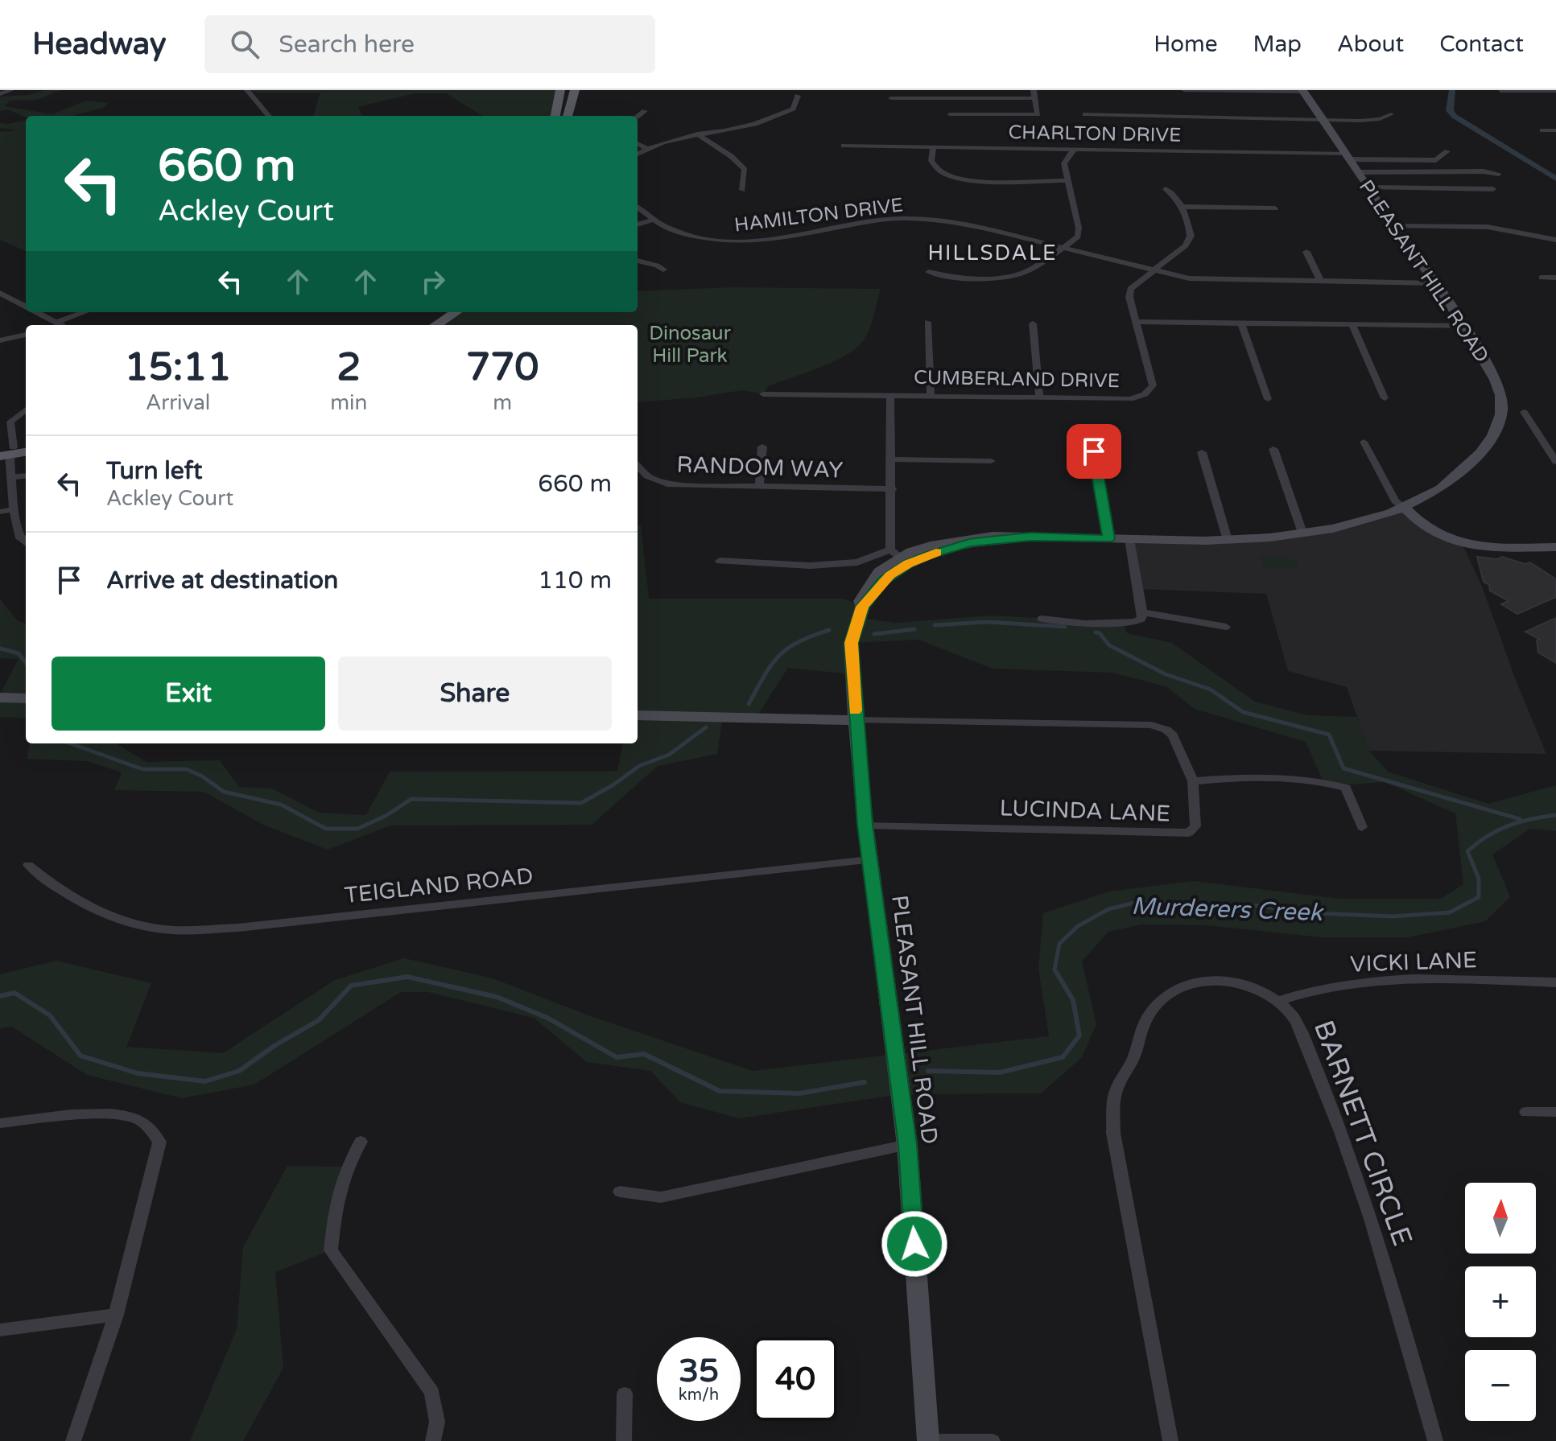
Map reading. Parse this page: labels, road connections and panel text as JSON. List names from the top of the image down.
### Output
{
  "streets": {
    "street": [
      "CHARLTON DRIVE",
      "HAMILTON DRIVE",
      "PLEASANT HILL ROAD",
      "CUMBERLAND DRIVE",
      "RANDOM WAY",
      "LUCINDA LANE",
      "TEIGLAND ROAD",
      "VICKI LANE",
      "BARNETT CIRCLE"
    ]
  },
  "crossings": [
    ["CHARLTON DRIVE", "PLEASANT HILL ROAD"],
    ["HAMILTON DRIVE", "PLEASANT HILL ROAD"],
    ["PLEASANT HILL ROAD", "CUMBERLAND DRIVE"],
    ["PLEASANT HILL ROAD", "LUCINDA LANE"],
    ["PLEASANT HILL ROAD", "TEIGLAND ROAD"],
    ["CUMBERLAND DRIVE", "RANDOM WAY"],
    ["VICKI LANE", "BARNETT CIRCLE"]
  ],
  "districts": ["HILLSDALE"],
  "water": ["Murderers Creek"],
  "parks": ["Dinosaur Hill Park"],
  "north": "top",
  "page": {
    "header": "Headway",
    "search": "Search here",
    "nav": [
      "Home",
      "Map",
      "About",
      "Contact"
    ],
    "turn": ["660 m", "Ackley Court"],
    "eta": [
      "15:11",
      "Arrival",
      "2",
      "min",
      "770",
      "m"
    ],
    "list": [
      {
        "name": "Turn left",
        "note": "Ackley Court",
        "value": "660 m"
      },
      {
        "name": "Arrive at destination",
        "value": "110 m"
      }
    ],
    "buttons": ["Exit", "Share"],
    "map_buttons": ["+", "−"],
    "speed": "35 km/h",
    "limit": "40"
  }
}
